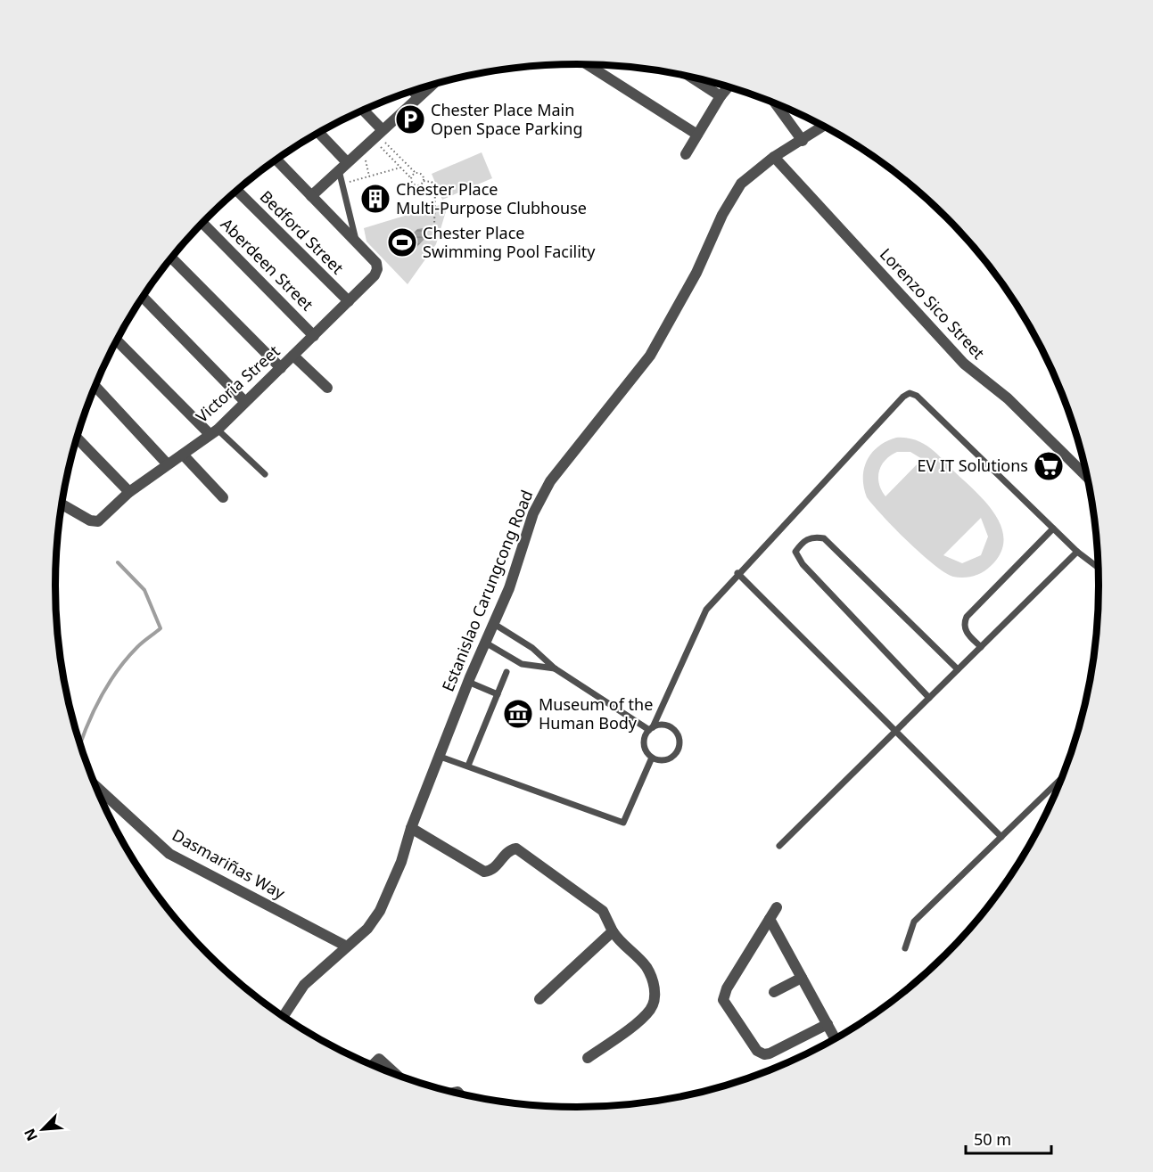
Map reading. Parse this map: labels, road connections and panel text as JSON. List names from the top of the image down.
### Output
{
  "streets": {
    "street": [
      "Bedford Street",
      "Aberdeen Street",
      "Lorenzo Sico Street",
      "Victoria Street",
      "Estanislao Carungcong Road",
      "Dasmariñas Way"
    ]
  },
  "crossings": [
    ["Bedford Street", "Victoria Street"],
    ["Aberdeen Street", "Victoria Street"],
    ["Lorenzo Sico Street", "Estanislao Carungcong Road"],
    ["Estanislao Carungcong Road", "Dasmariñas Way"]
  ],
  "places": {
    "parking": ["Chester Place Main Open Space Parking"],
    "building": ["Chester Place Multi-Purpose Clubhouse"],
    "sports": ["Chester Place Swimming Pool Facility"],
    "supermarket": ["EV IT Solutions"],
    "museum": ["Museum of the Human Body"]
  },
  "scale_bar": "50 m",
  "north": "bottom left"
}
